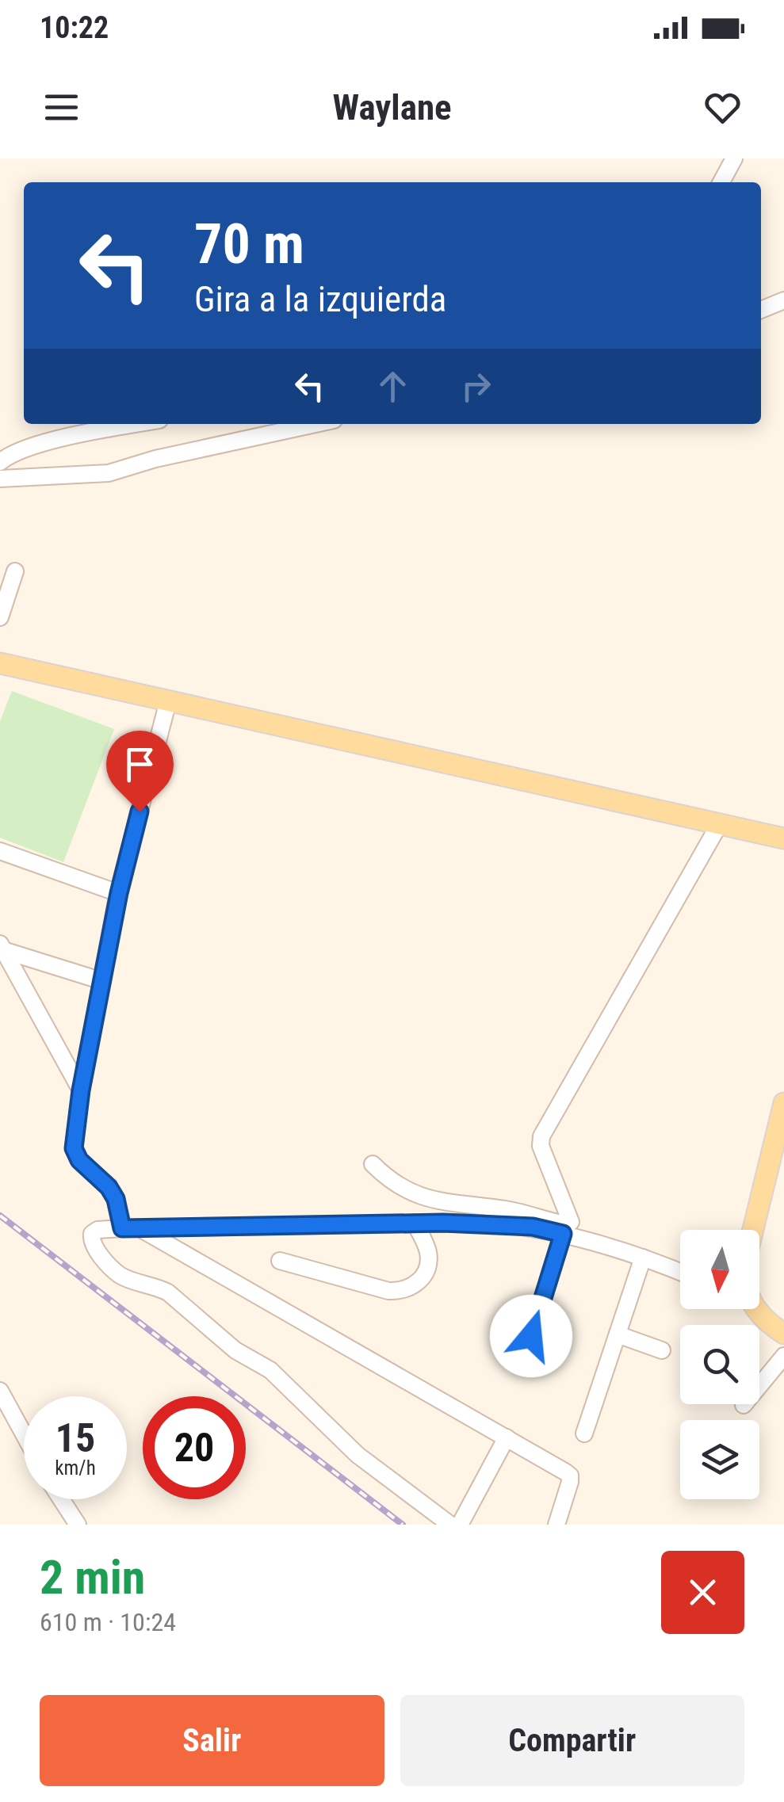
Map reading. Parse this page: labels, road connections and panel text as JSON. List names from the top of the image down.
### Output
{
  "north": "bottom",
  "page": {
    "status": "10:22",
    "header": "Waylane",
    "turn": ["70 m", "Gira a la izquierda"],
    "speed": "15 km/h",
    "limit": "20",
    "heading": ["2 min", "610 m · 10:24"],
    "buttons": ["Salir", "Compartir"]
  }
}
